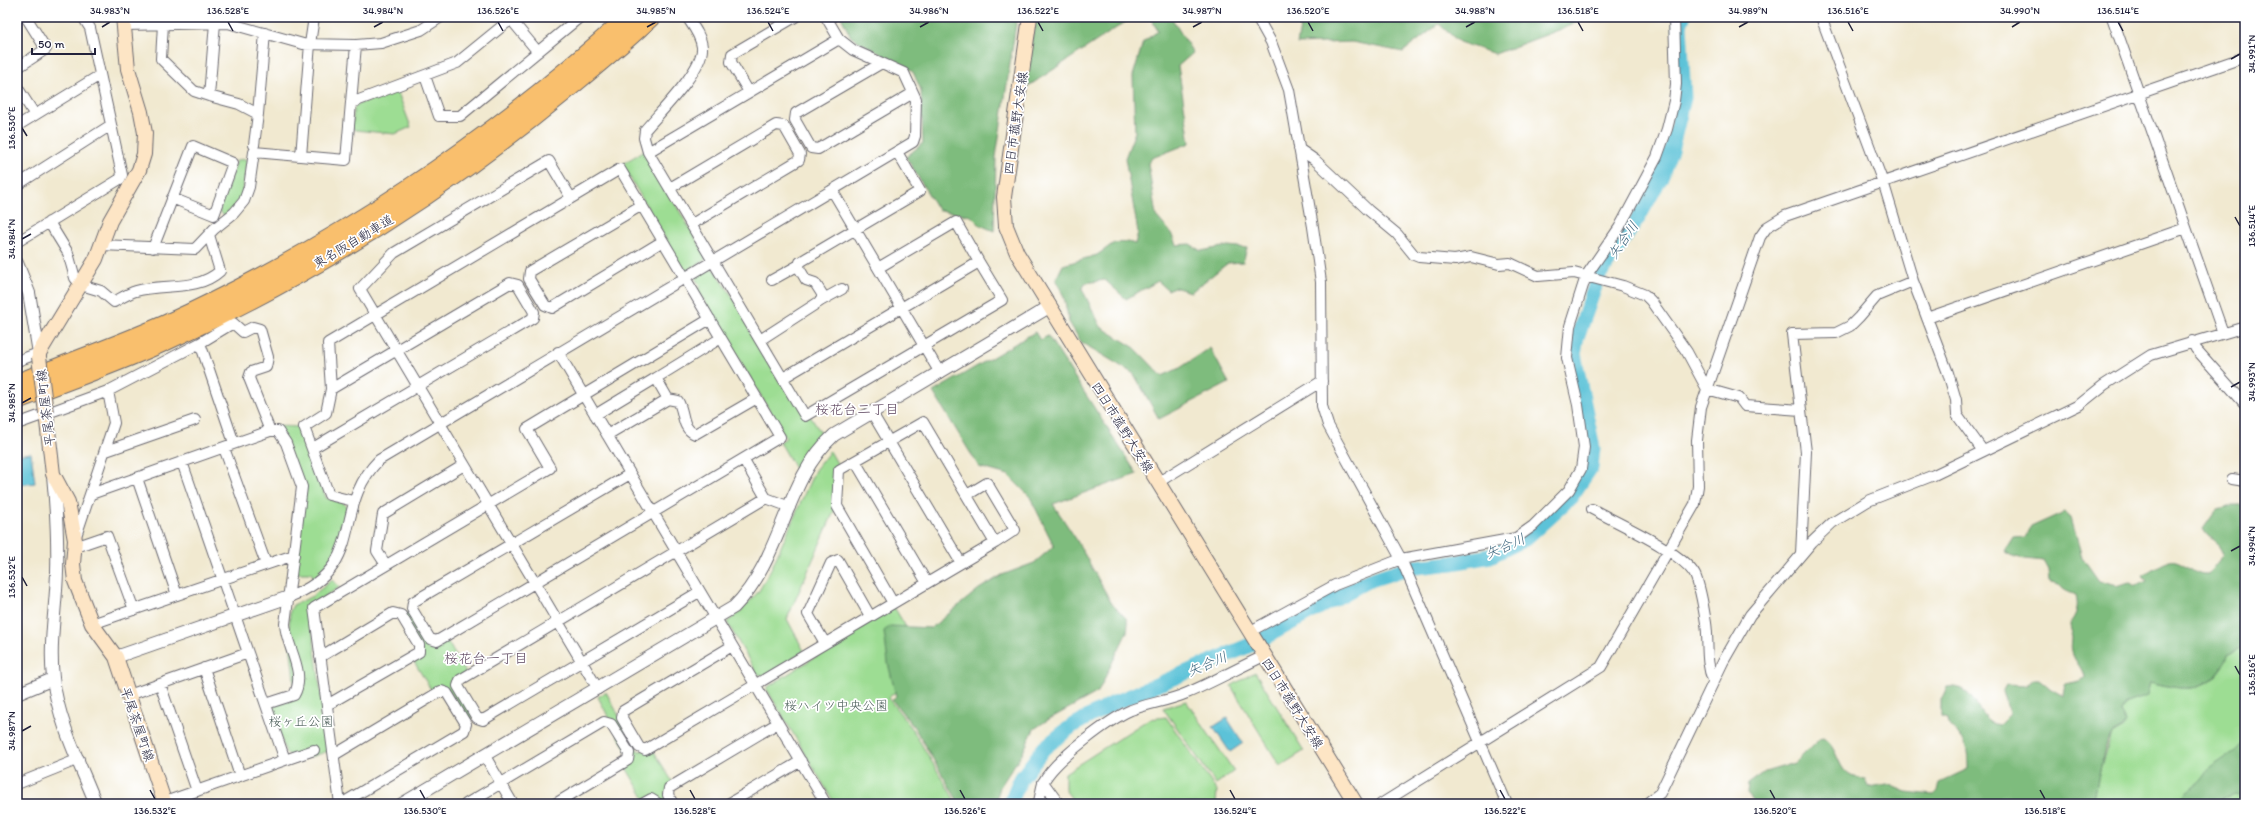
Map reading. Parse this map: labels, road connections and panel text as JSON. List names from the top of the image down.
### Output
{
  "streets": {
    "highway": ["東名阪自動車道"],
    "main road": ["四日市菰野大安線", "平尾茶屋町線"]
  },
  "districts": ["桜花台二丁目", "桜花台一丁目"],
  "water": ["矢合川"],
  "parks": ["桜ハイツ中央公園", "桜ヶ丘公園"],
  "scale_bar": "50 m",
  "coordinates": [
    "34.983°N",
    "136.528°E",
    "34.984°N",
    "136.526°E",
    "34.985°N",
    "136.524°E",
    "34.986°N",
    "136.522°E",
    "34.987°N",
    "136.520°E",
    "34.988°N",
    "136.518°E",
    "34.989°N",
    "136.516°E",
    "34.990°N",
    "136.514°E",
    "34.991°N",
    "136.530°E",
    "34.993°N",
    "34.994°N",
    "136.532°E"
  ]
}
